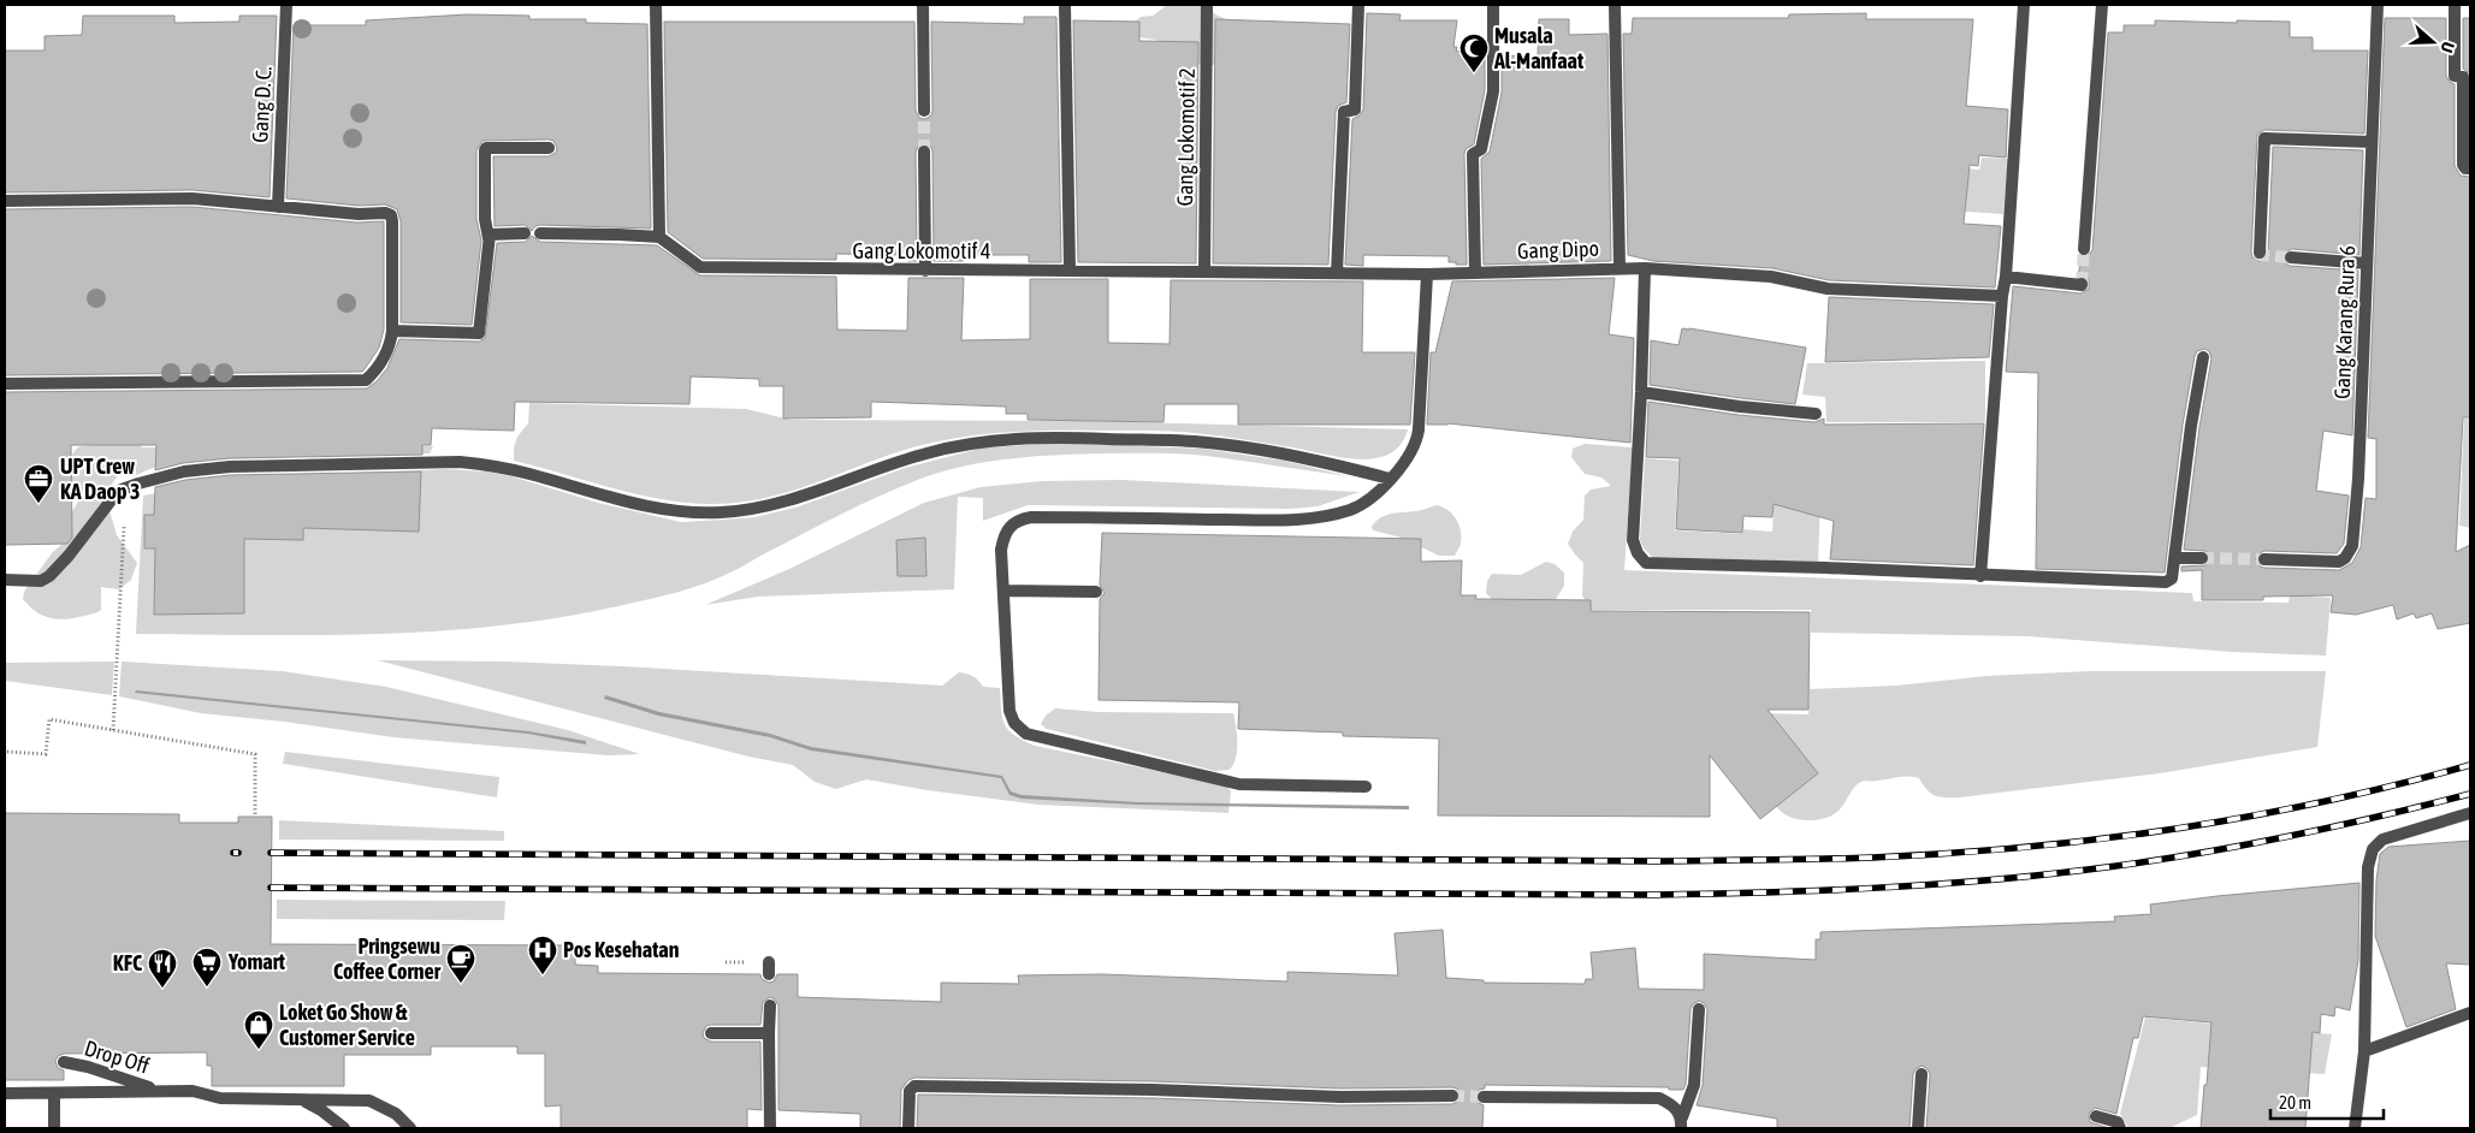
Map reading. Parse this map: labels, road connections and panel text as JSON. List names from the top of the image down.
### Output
{
  "streets": {
    "street": [
      "Gang D. C.",
      "Gang Lokomotif 2",
      "Gang Dipo",
      "Gang Lokomotif 4",
      "Gang Karang Rura 6",
      "Drop Off"
    ]
  },
  "crossings": [
    ["Gang Lokomotif 2", "Gang Lokomotif 4"],
    ["Gang Dipo", "Gang Lokomotif 4"]
  ],
  "places": {
    "mosque": ["Musala Al-Manfaat"],
    "office": ["UPT Crew KA Daop 3"],
    "hospital": ["Pos Kesehatan"],
    "cafe": ["Pringsewu Coffee Corner"],
    "supermarket": ["Yomart"],
    "restaurant": ["KFC"],
    "shop": ["Loket Go Show & Customer Service"]
  },
  "scale_bar": "20 m",
  "north": "right"
}
